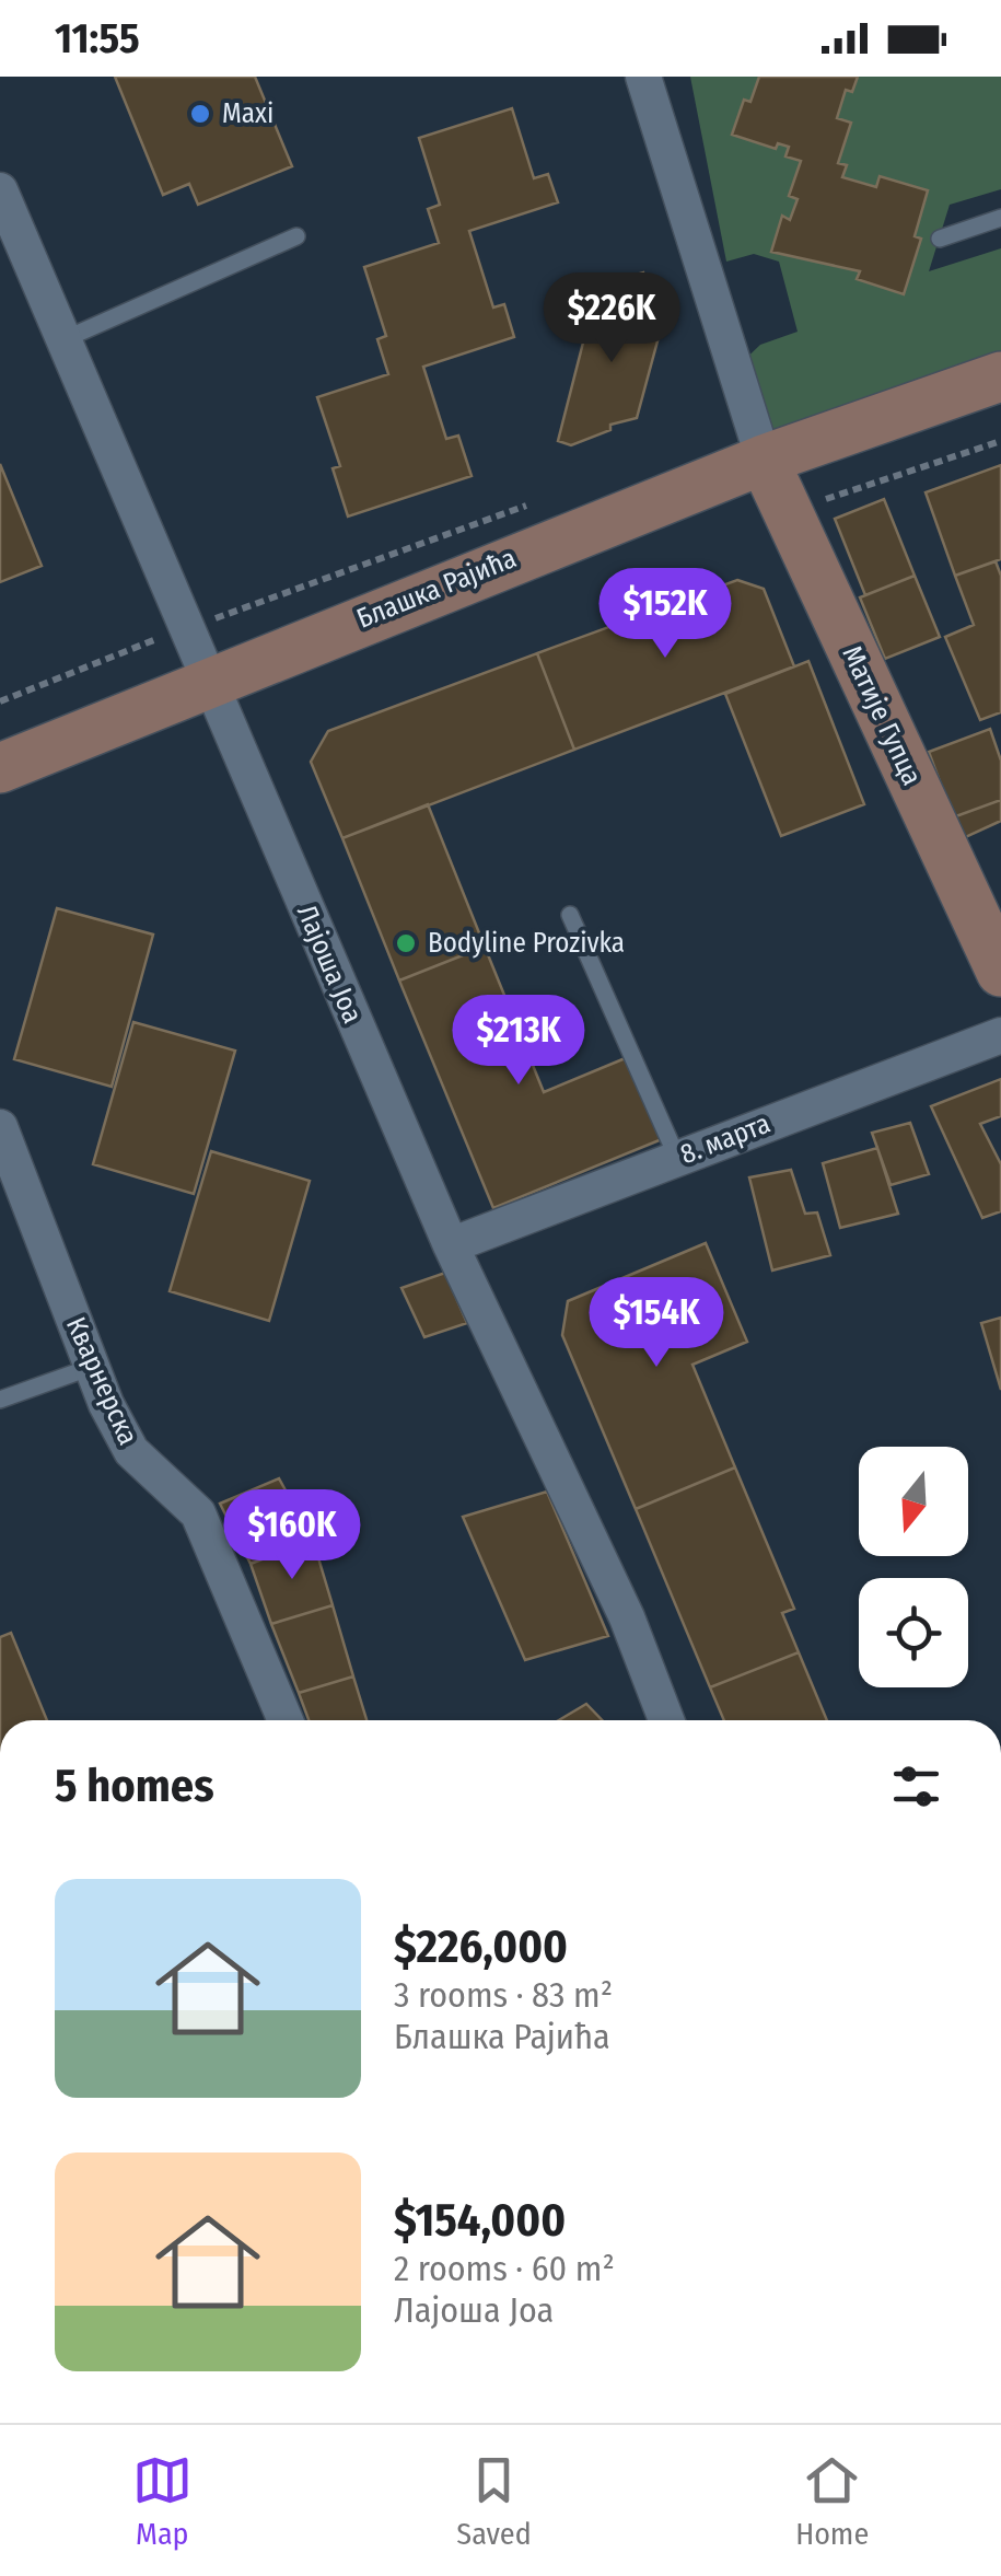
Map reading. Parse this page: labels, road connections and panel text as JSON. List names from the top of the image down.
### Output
{
  "streets": {
    "street": [
      "Блашка Рајића",
      "Матије Гупца",
      "Лајоша Јоа",
      "8. марта",
      "Кварнерска"
    ]
  },
  "crossings": [
    ["Блашка Рајића", "Матије Гупца"],
    ["Блашка Рајића", "Лајоша Јоа"],
    ["Лајоша Јоа", "8. марта"]
  ],
  "places": ["Maxi", "Bodyline Prozivka"],
  "north": "bottom",
  "page": {
    "status": "11:55",
    "price": [
      "$226K",
      "$152K",
      "$213K",
      "$154K",
      "$160K"
    ],
    "heading": "5 homes",
    "list": [
      {
        "name": "$226,000",
        "note": "3 rooms · 83 m² · Блашка Рајића"
      },
      {
        "name": "$154,000",
        "note": "2 rooms · 60 m² · Лајоша Јоа"
      }
    ],
    "tabs": ["Map", "Saved", "Home"]
  }
}
